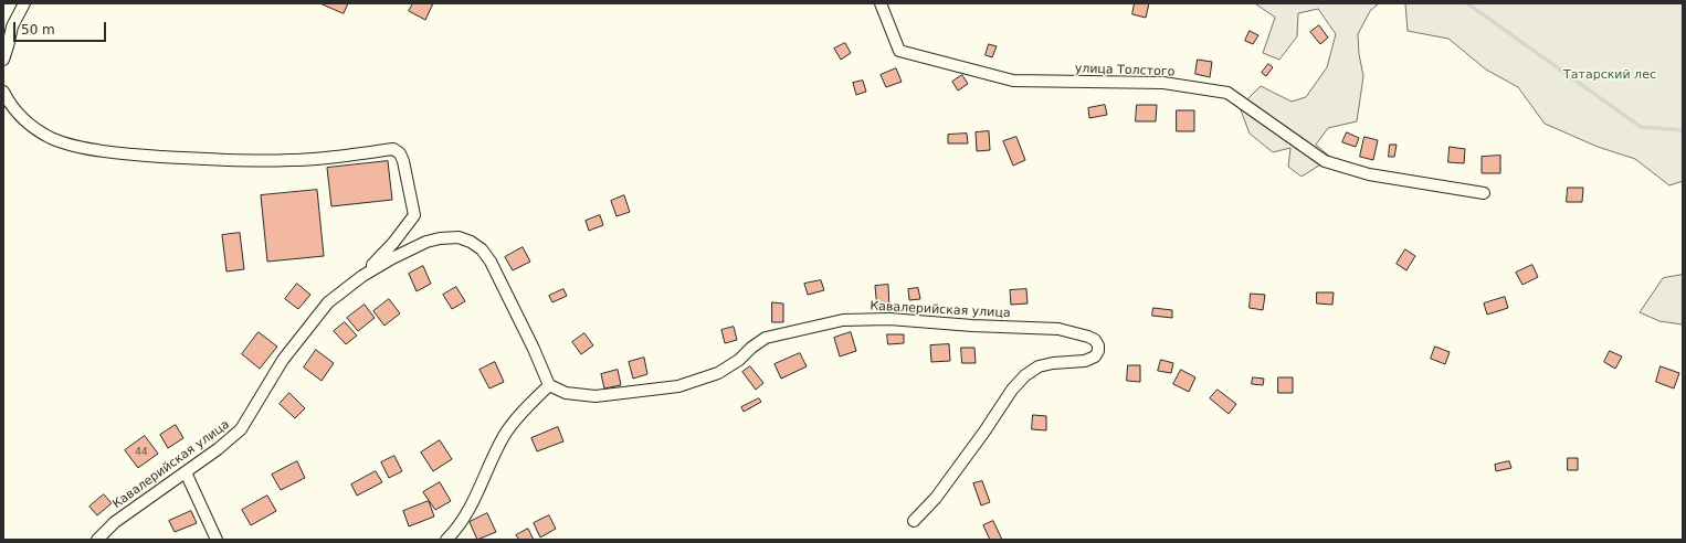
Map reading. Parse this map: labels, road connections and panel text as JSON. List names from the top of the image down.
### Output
{
  "streets": {
    "street": ["улица Толстого", "Кавалерийская улица"]
  },
  "parks": ["Татарский лес"],
  "house_numbers": ["44"],
  "scale_bar": "50 m"
}
